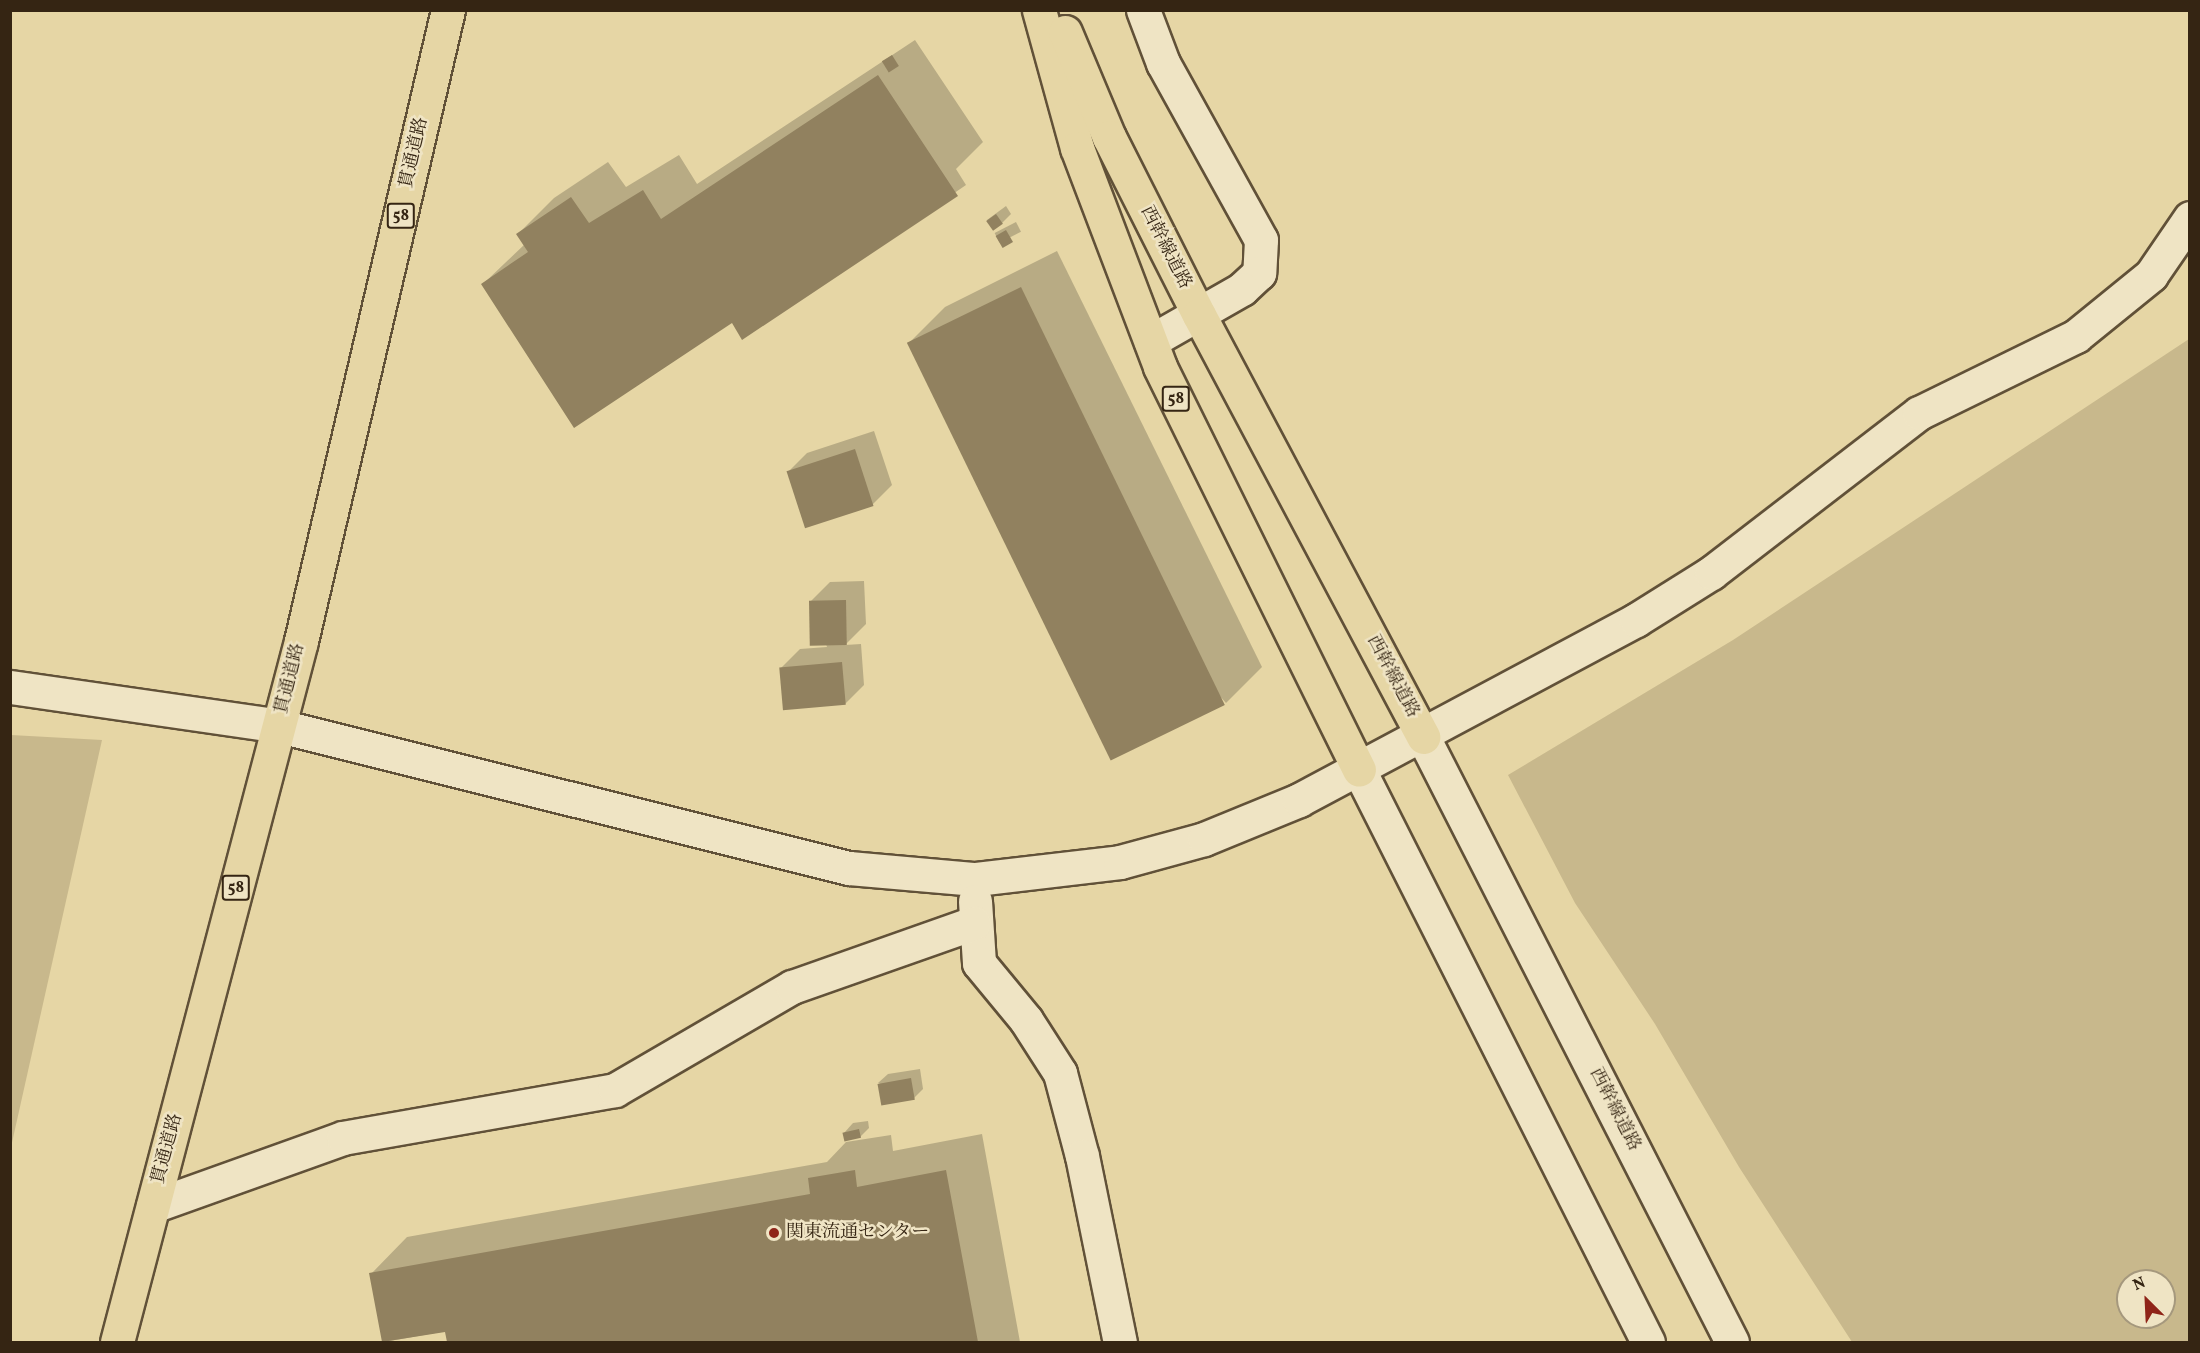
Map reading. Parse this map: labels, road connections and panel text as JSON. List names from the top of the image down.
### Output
{
  "streets": {
    "main road": ["貫通道路", "58", "西幹線道路"]
  },
  "places": ["関東流通センター"],
  "north": "top left"
}
